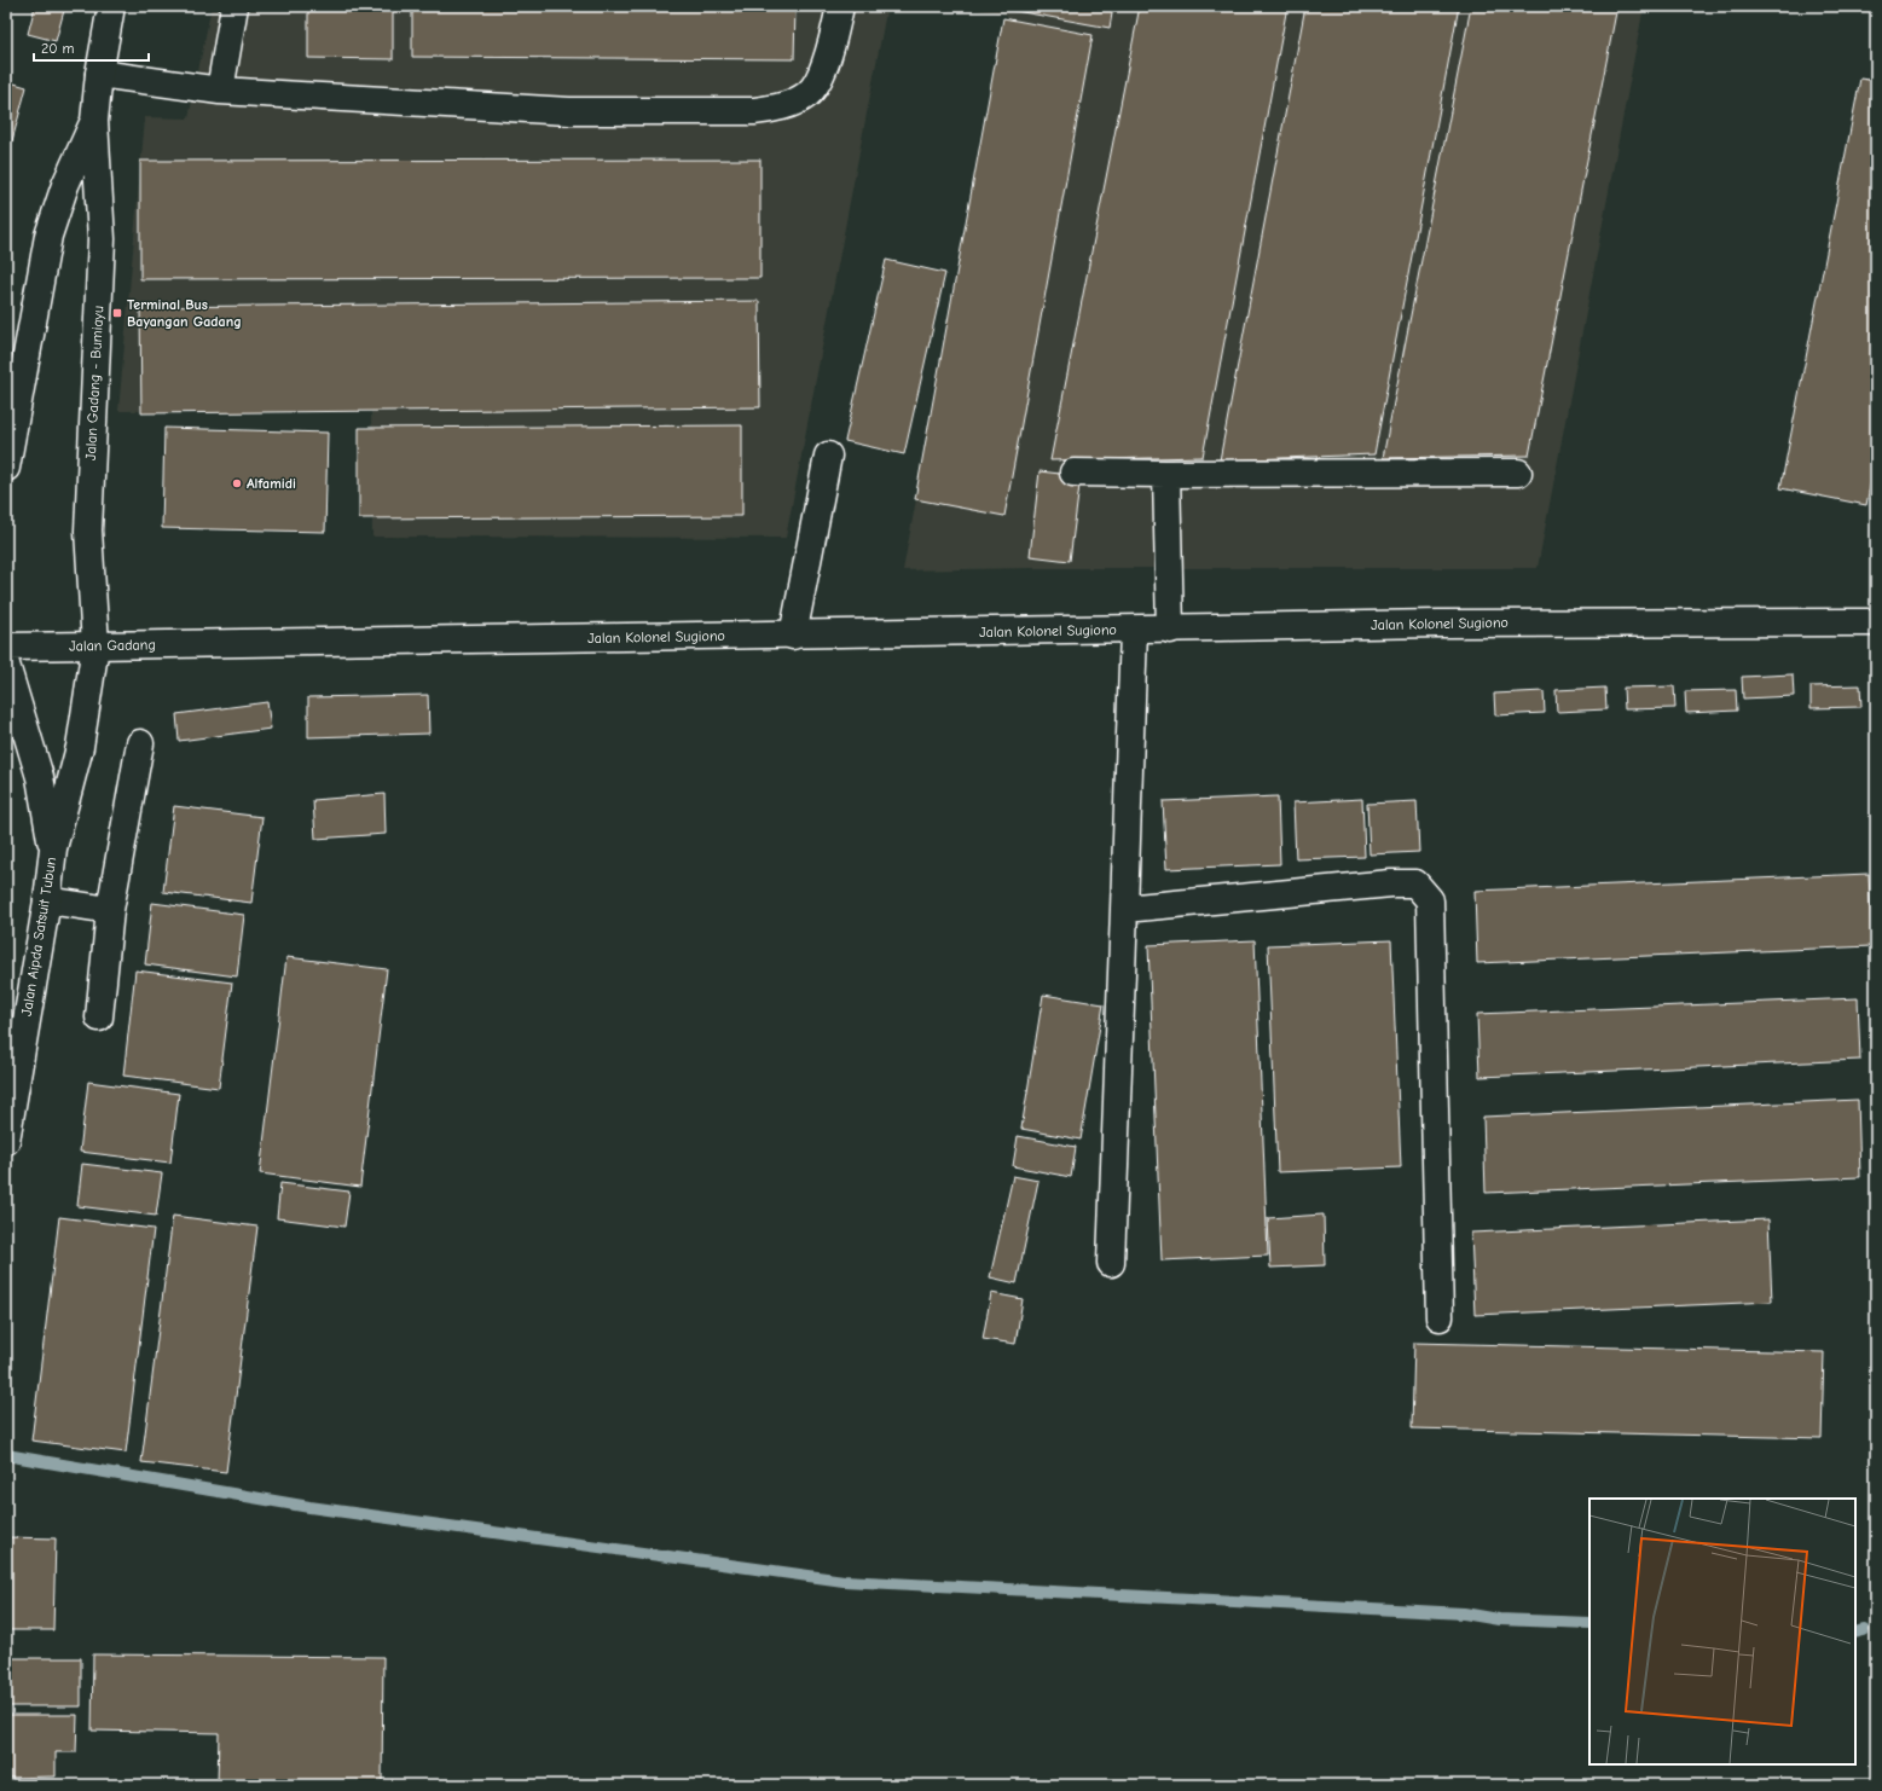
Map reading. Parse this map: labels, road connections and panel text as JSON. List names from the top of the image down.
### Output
{
  "streets": {
    "main road": [
      "Jalan Gadang - Bumiayu",
      "Jalan Kolonel Sugiono",
      "Jalan Gadang",
      "Jalan Aipda Satsuit Tubun"
    ]
  },
  "crossings": [
    ["Jalan Gadang - Bumiayu", "Jalan Gadang"],
    ["Jalan Gadang - Bumiayu", "Jalan Aipda Satsuit Tubun"],
    ["Jalan Kolonel Sugiono", "Jalan Gadang"],
    ["Jalan Gadang", "Jalan Aipda Satsuit Tubun"]
  ],
  "places": {
    "transit": ["Terminal Bus Bayangan Gadang"],
    "other": ["Alfamidi"]
  },
  "scale_bar": "20 m"
}
